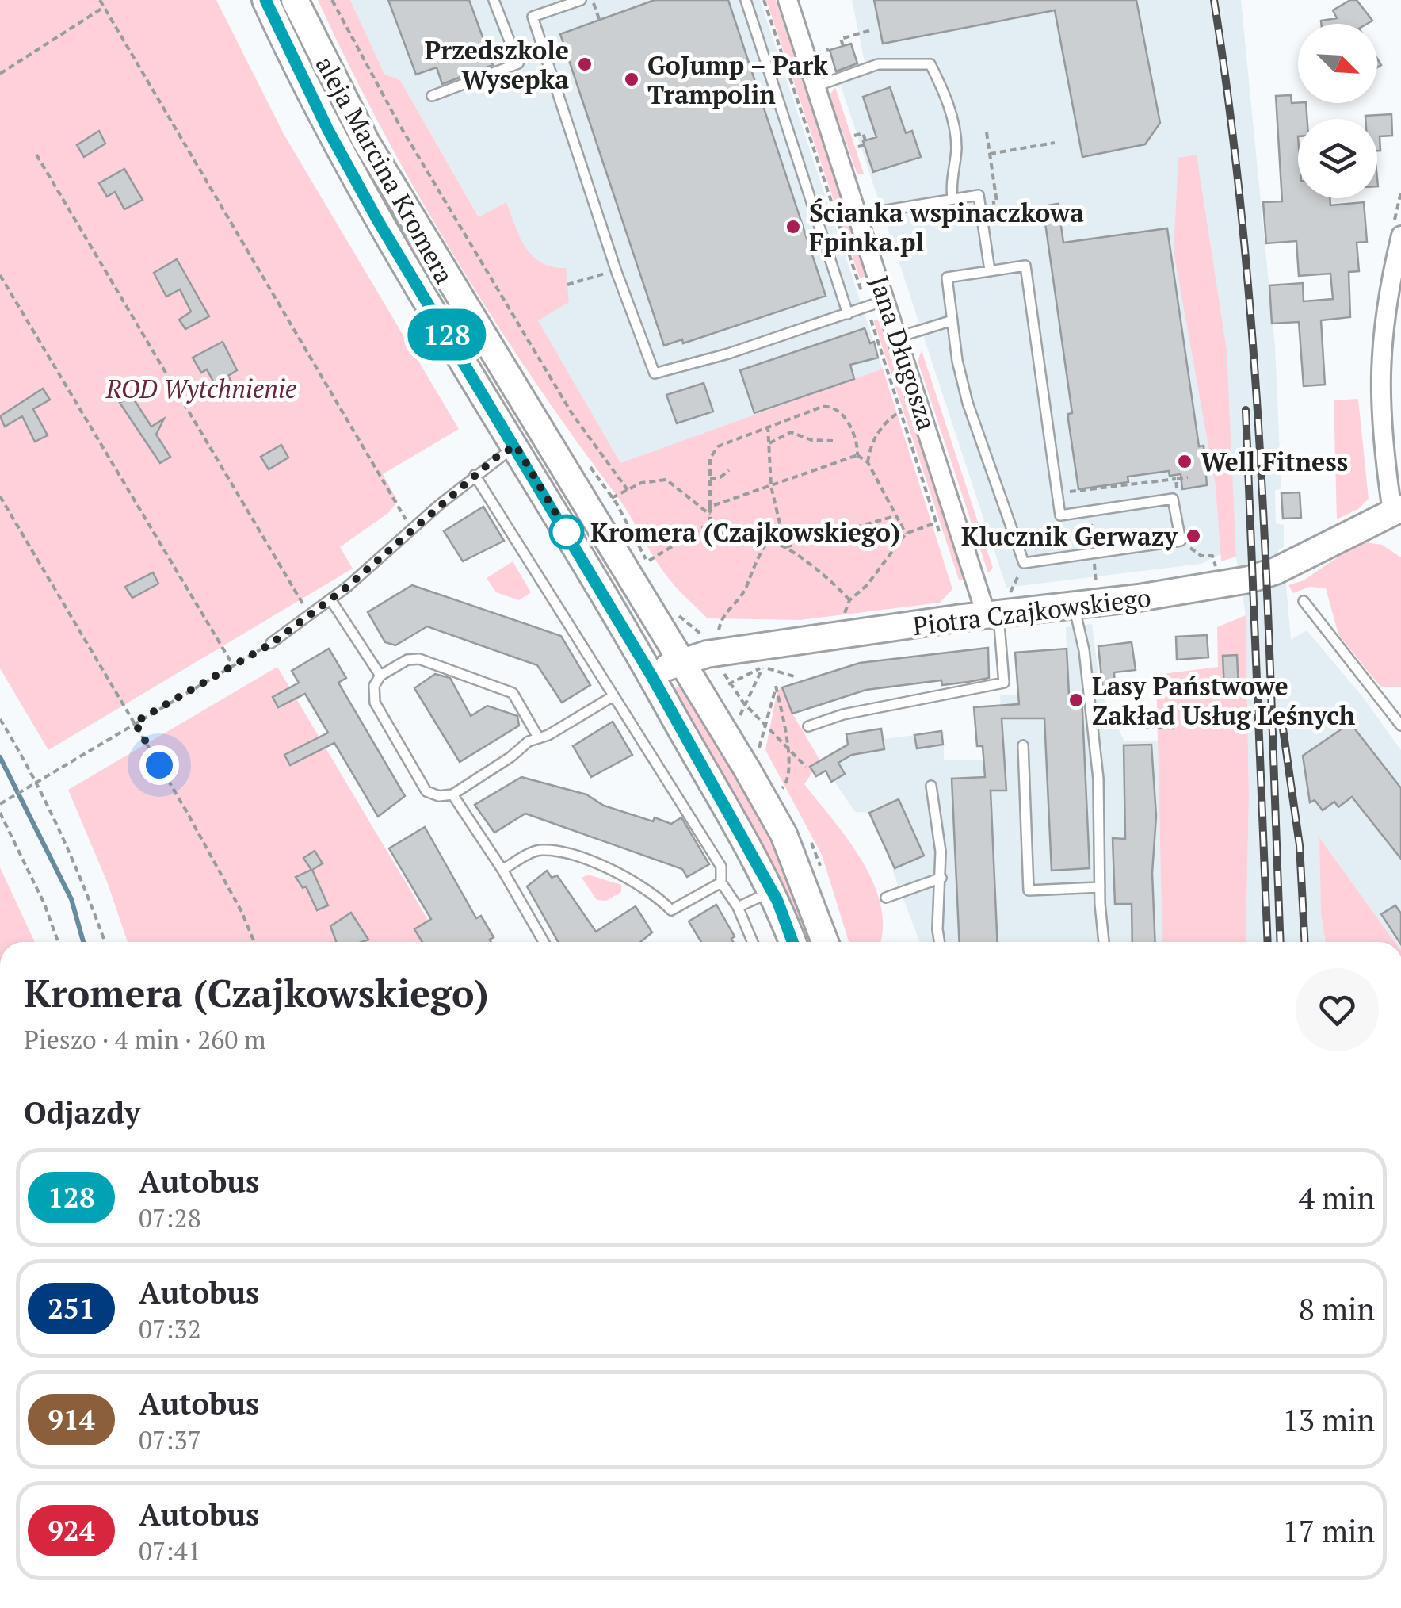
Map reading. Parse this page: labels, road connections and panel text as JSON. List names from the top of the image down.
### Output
{
  "streets": {
    "main road": ["aleja Marcina Kromera", "Piotra Czajkowskiego"],
    "street": ["Jana Długosza"]
  },
  "crossings": [
    ["aleja Marcina Kromera", "Piotra Czajkowskiego"],
    ["Jana Długosza", "Piotra Czajkowskiego"]
  ],
  "parks": ["ROD Wytchnienie"],
  "places": [
    "Przedszkole Wysepka",
    "GoJump – Park Trampolin",
    "Ścianka wspinaczkowa Fpinka.pl",
    "Well Fitness",
    "Kromera (Czajkowskiego)",
    "Klucznik Gerwazy",
    "Lasy Państwowe Zakład Usług Leśnych"
  ],
  "lines": ["bus line 128"],
  "north": "bottom right",
  "page": {
    "on_map": "128",
    "heading": [
      ["Kromera (Czajkowskiego)", "Pieszo · 4 min · 260 m"],
      "Odjazdy"
    ],
    "list": [
      {
        "mark": "128",
        "name": "Autobus",
        "note": "07:28",
        "value": "4 min"
      },
      {
        "mark": "251",
        "name": "Autobus",
        "note": "07:32",
        "value": "8 min"
      },
      {
        "mark": "914",
        "name": "Autobus",
        "note": "07:37",
        "value": "13 min"
      },
      {
        "mark": "924",
        "name": "Autobus",
        "note": "07:41",
        "value": "17 min"
      }
    ]
  }
}
